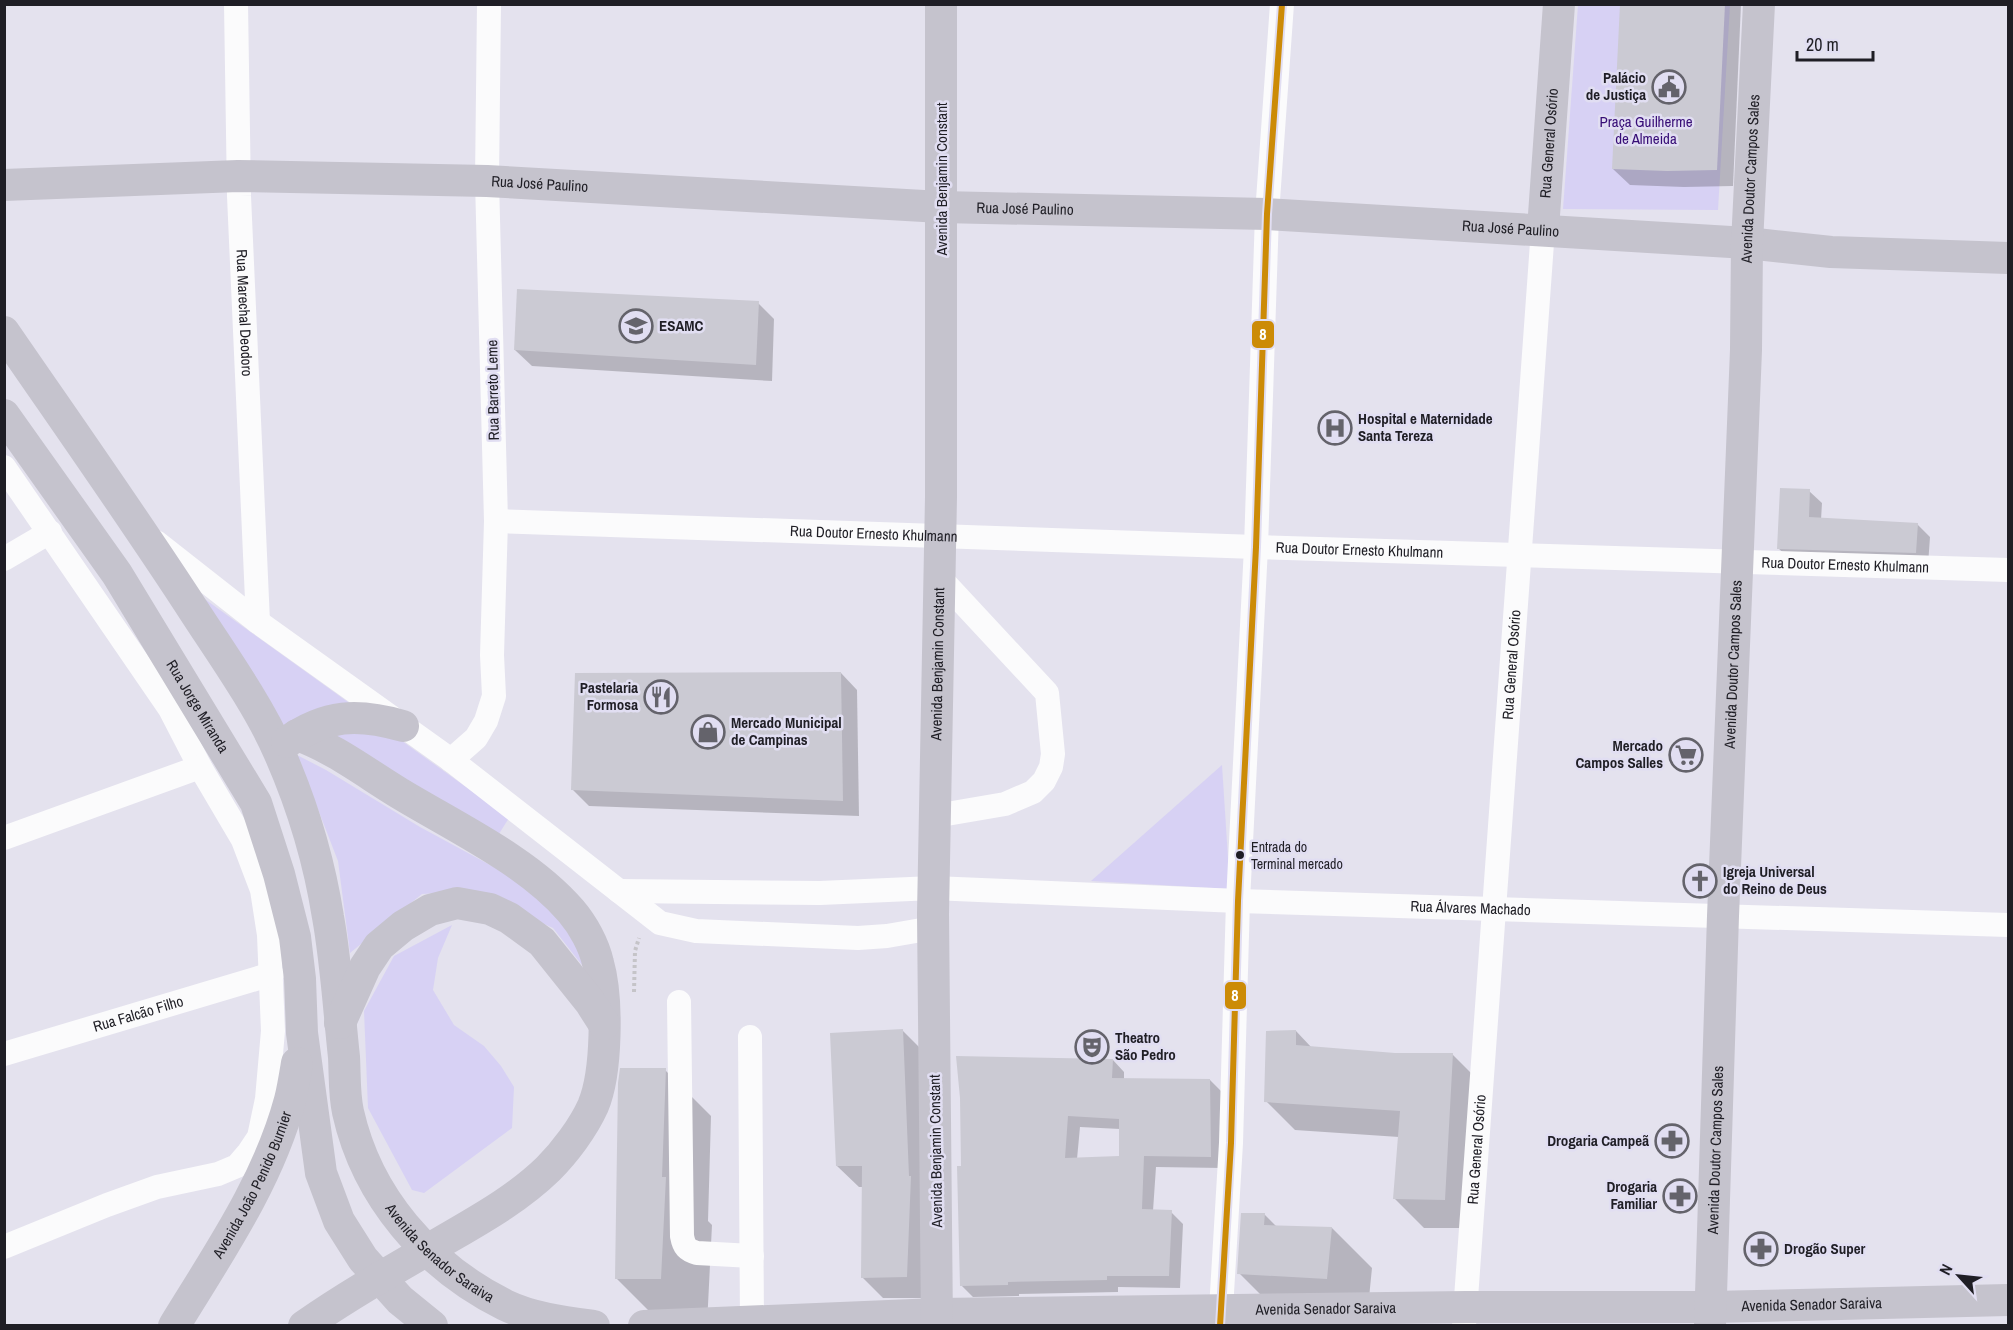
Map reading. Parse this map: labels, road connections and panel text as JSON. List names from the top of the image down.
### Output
{
  "streets": {
    "main road": [
      "Rua General Osório",
      "Avenida Benjamin Constant",
      "Avenida Doutor Campos Sales",
      "Rua José Paulino",
      "Rua Jorge Miranda",
      "Avenida João Penido Burnier",
      "Avenida Senador Saraiva"
    ],
    "street": [
      "Rua Marechal Deodoro",
      "Rua Barreto Leme",
      "Rua Doutor Ernesto Khulmann",
      "Rua Álvares Machado",
      "Rua Falcão Filho"
    ]
  },
  "crossings": [
    ["Rua General Osório", "Rua José Paulino"],
    ["Rua General Osório", "Rua Doutor Ernesto Khulmann"],
    ["Rua General Osório", "Rua Álvares Machado"],
    ["Rua General Osório", "Avenida Senador Saraiva"],
    ["Avenida Benjamin Constant", "Rua José Paulino"],
    ["Avenida Benjamin Constant", "Rua Doutor Ernesto Khulmann"],
    ["Avenida Benjamin Constant", "Rua Álvares Machado"],
    ["Avenida Benjamin Constant", "Avenida Senador Saraiva"],
    ["Avenida Doutor Campos Sales", "Rua José Paulino"],
    ["Avenida Doutor Campos Sales", "Rua Doutor Ernesto Khulmann"],
    ["Avenida Doutor Campos Sales", "Rua Álvares Machado"],
    ["Avenida Doutor Campos Sales", "Avenida Senador Saraiva"],
    ["Rua José Paulino", "Rua Marechal Deodoro"],
    ["Rua José Paulino", "Rua Barreto Leme"],
    ["Rua Barreto Leme", "Rua Doutor Ernesto Khulmann"],
    ["Rua Jorge Miranda", "Rua Falcão Filho"],
    ["Rua Jorge Miranda", "Avenida João Penido Burnier"]
  ],
  "parks": ["Praça Guilherme de Almeida"],
  "places": {
    "public building": ["Palácio de Justiça"],
    "school or university": ["ESAMC"],
    "hospital": ["Hospital e Maternidade Santa Tereza"],
    "restaurant": ["Pastelaria Formosa"],
    "shop": ["Mercado Municipal de Campinas"],
    "supermarket": ["Mercado Campos Salles"],
    "other": ["Entrada do Terminal mercado"],
    "church": ["Igreja Universal do Reino de Deus"],
    "theatre": ["Theatro São Pedro"],
    "pharmacy": ["Drogaria Campeã", "Drogaria Familiar", "Drogão Super"]
  },
  "lines": ["transit line 8"],
  "scale_bar": "20 m",
  "north": "top left"
}
